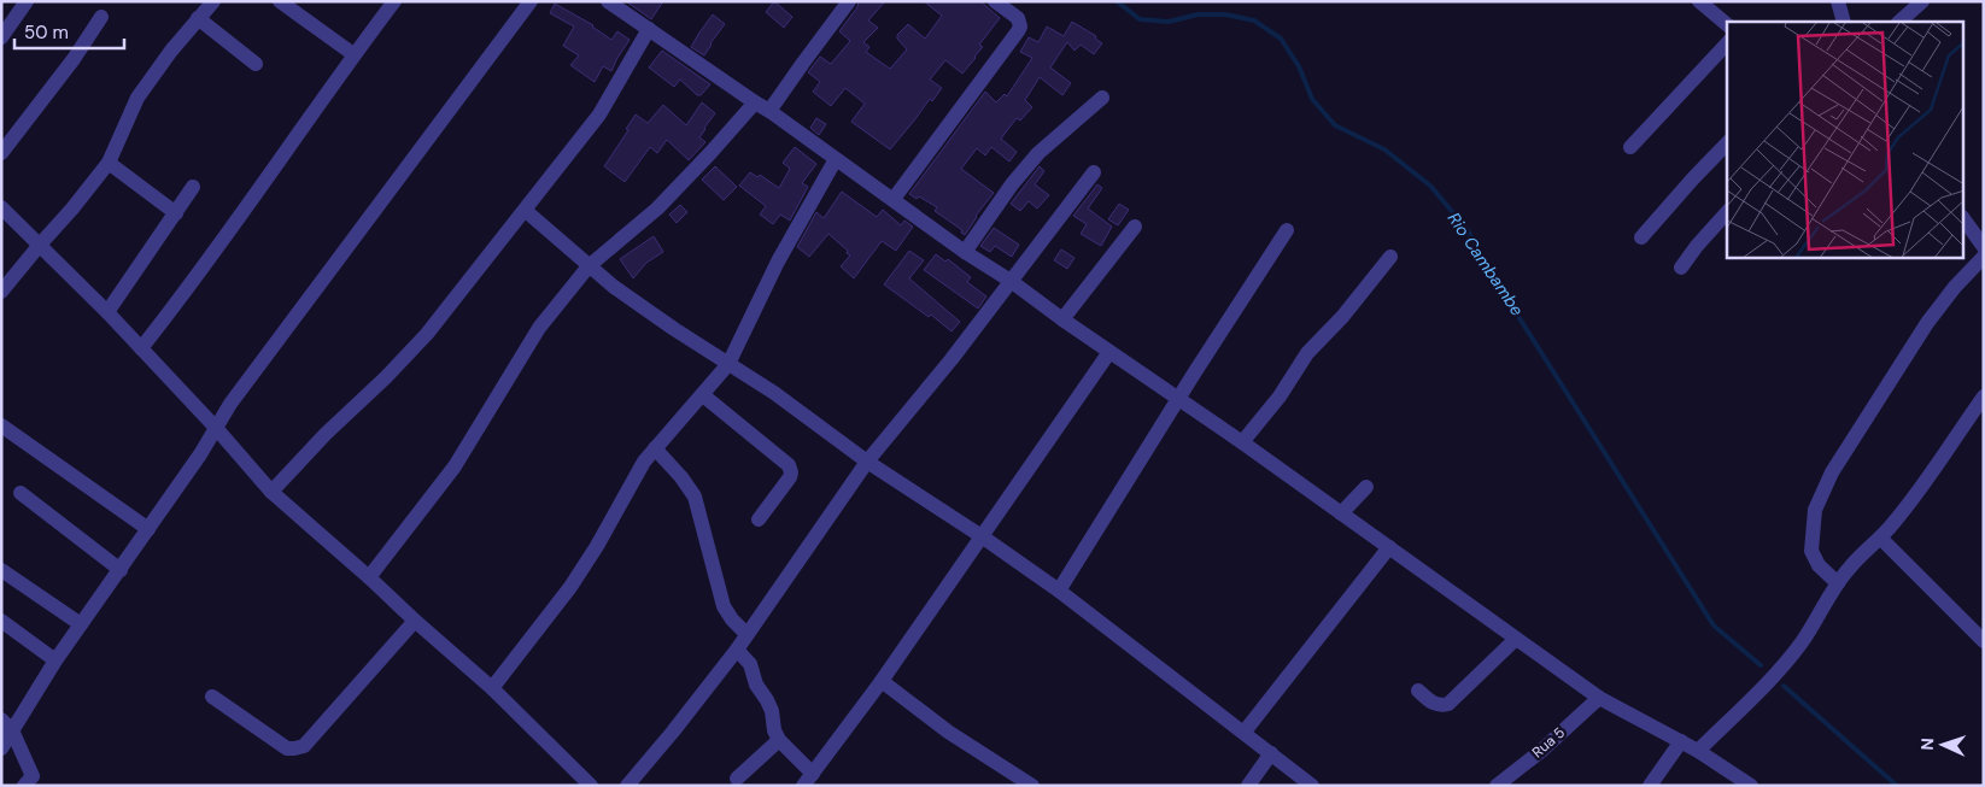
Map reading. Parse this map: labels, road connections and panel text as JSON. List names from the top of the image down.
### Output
{
  "streets": {
    "street": ["Rua 5"]
  },
  "water": ["Rio Cambambe"],
  "scale_bar": "50 m",
  "north": "left"
}
